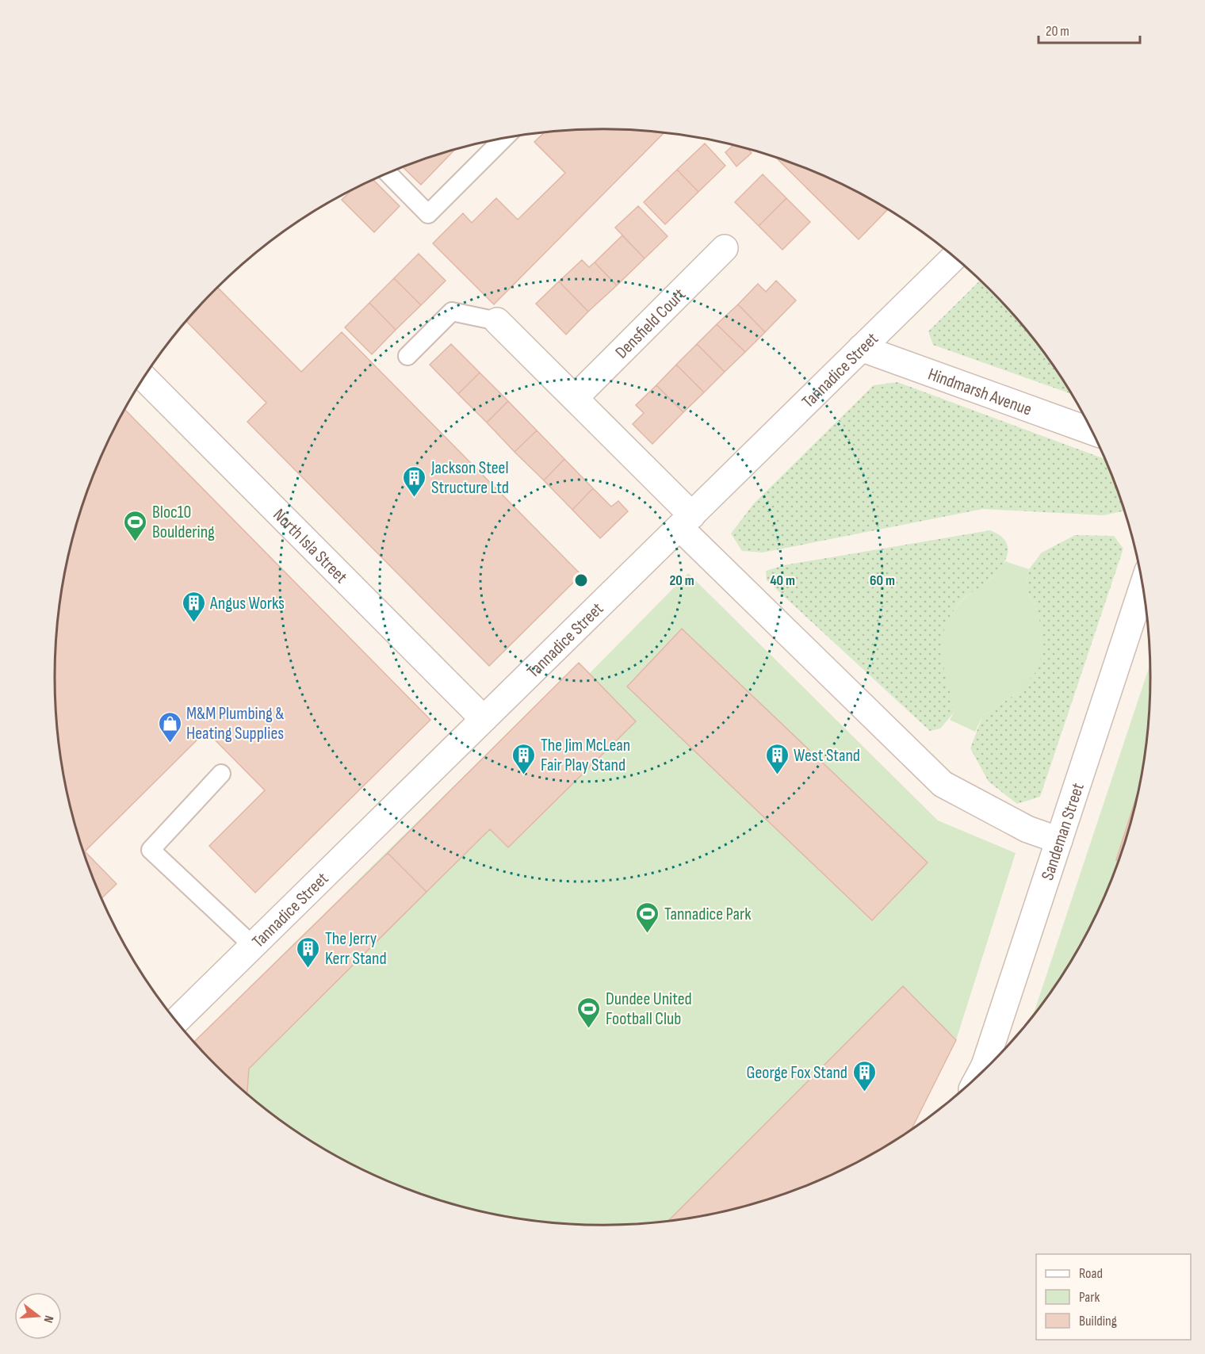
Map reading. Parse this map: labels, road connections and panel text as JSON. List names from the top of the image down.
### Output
{
  "streets": {
    "street": [
      "Densfield Court",
      "Tannadice Street",
      "Hindmarsh Avenue",
      "North Isla Street",
      "Sandeman Street"
    ]
  },
  "crossings": [
    ["Tannadice Street", "Hindmarsh Avenue"],
    ["Tannadice Street", "North Isla Street"]
  ],
  "places": {
    "building": [
      "Jackson Steel Structure Ltd",
      "Angus Works",
      "The Jim McLean Fair Play Stand",
      "West Stand",
      "The Jerry Kerr Stand",
      "George Fox Stand"
    ],
    "sports": ["Bloc10 Bouldering", "Tannadice Park", "Dundee United Football Club"],
    "shop": ["M&M Plumbing & Heating Supplies"]
  },
  "legend": ["Road", "Park", "Building"],
  "scale_bar": "20 m",
  "north": "right",
  "rings": ["20 m", "40 m", "60 m"]
}
